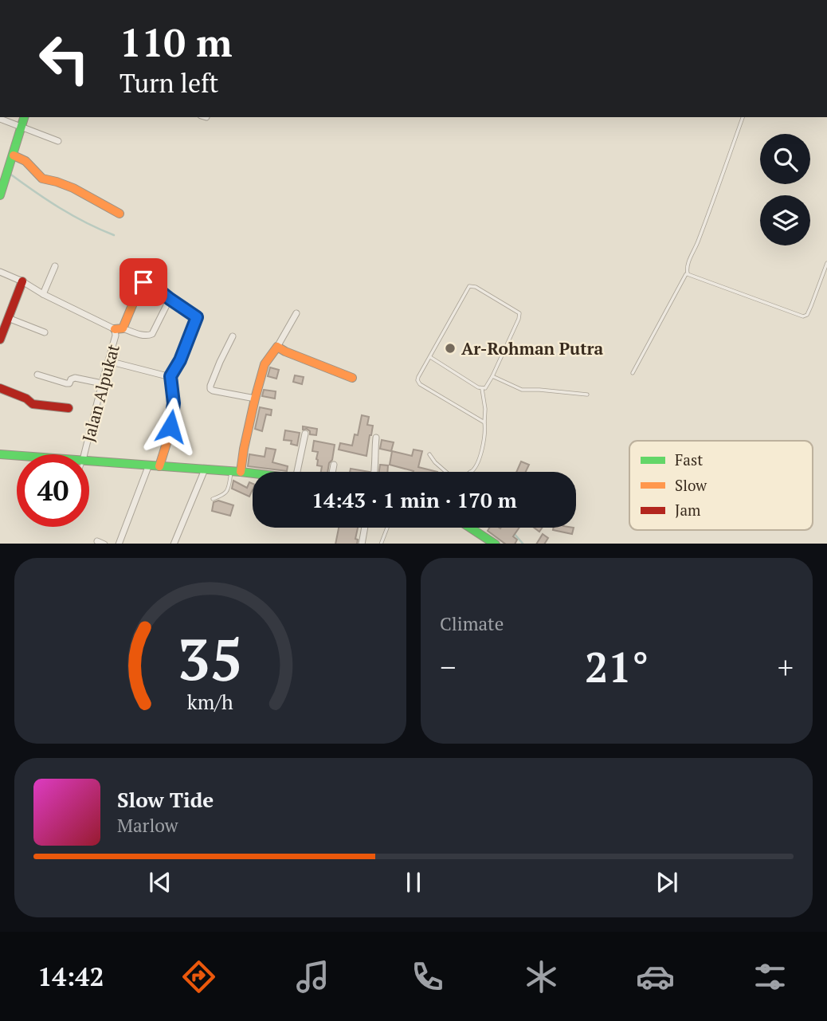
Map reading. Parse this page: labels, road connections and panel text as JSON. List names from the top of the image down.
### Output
{
  "streets": {
    "street": ["Jalan Alpukat"]
  },
  "places": ["Ar-Rohman Putra"],
  "legend": ["Fast", "Slow", "Jam"],
  "page": {
    "turn": ["110 m", "Turn left"],
    "limit": "40",
    "trip": "14:43 · 1 min · 170 m",
    "tile": "Climate",
    "heat": ["−", "21°", "+"],
    "song": ["Slow Tide", "Marlow"],
    "tabs": "14:42",
    "gauge": ["35", "km/h"]
  }
}
